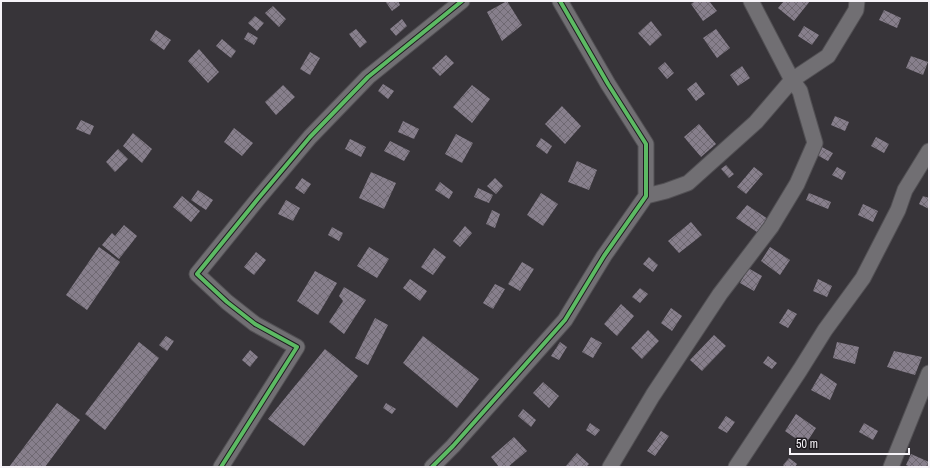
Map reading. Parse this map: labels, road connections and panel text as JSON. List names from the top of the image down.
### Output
{
  "scale_bar": "50 m"
}
